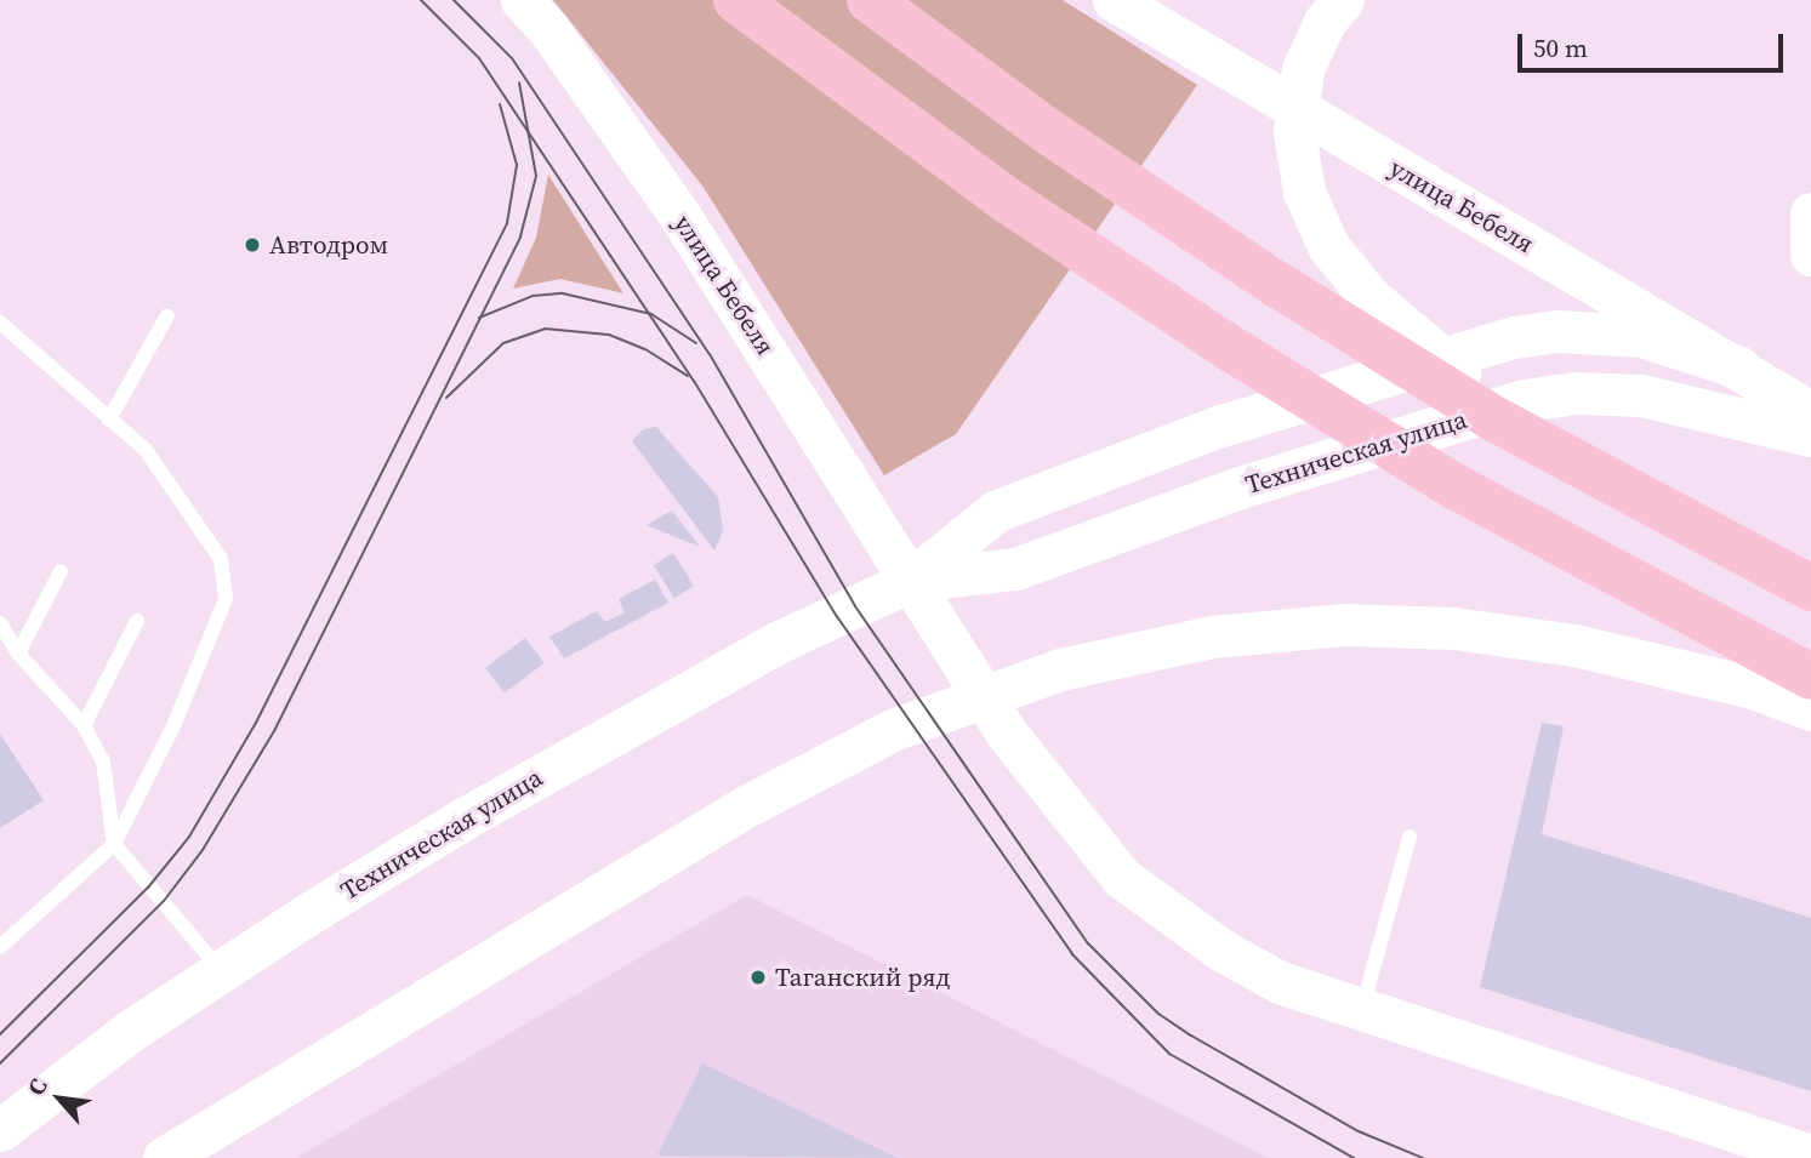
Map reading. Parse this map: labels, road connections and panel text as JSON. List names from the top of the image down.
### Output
{
  "streets": {
    "main road": ["улица Бебеля", "Техническая улица"]
  },
  "crossings": [
    ["улица Бебеля", "Техническая улица"]
  ],
  "places": ["Автодром", "Таганский ряд"],
  "scale_bar": "50 m",
  "north": "top left"
}
